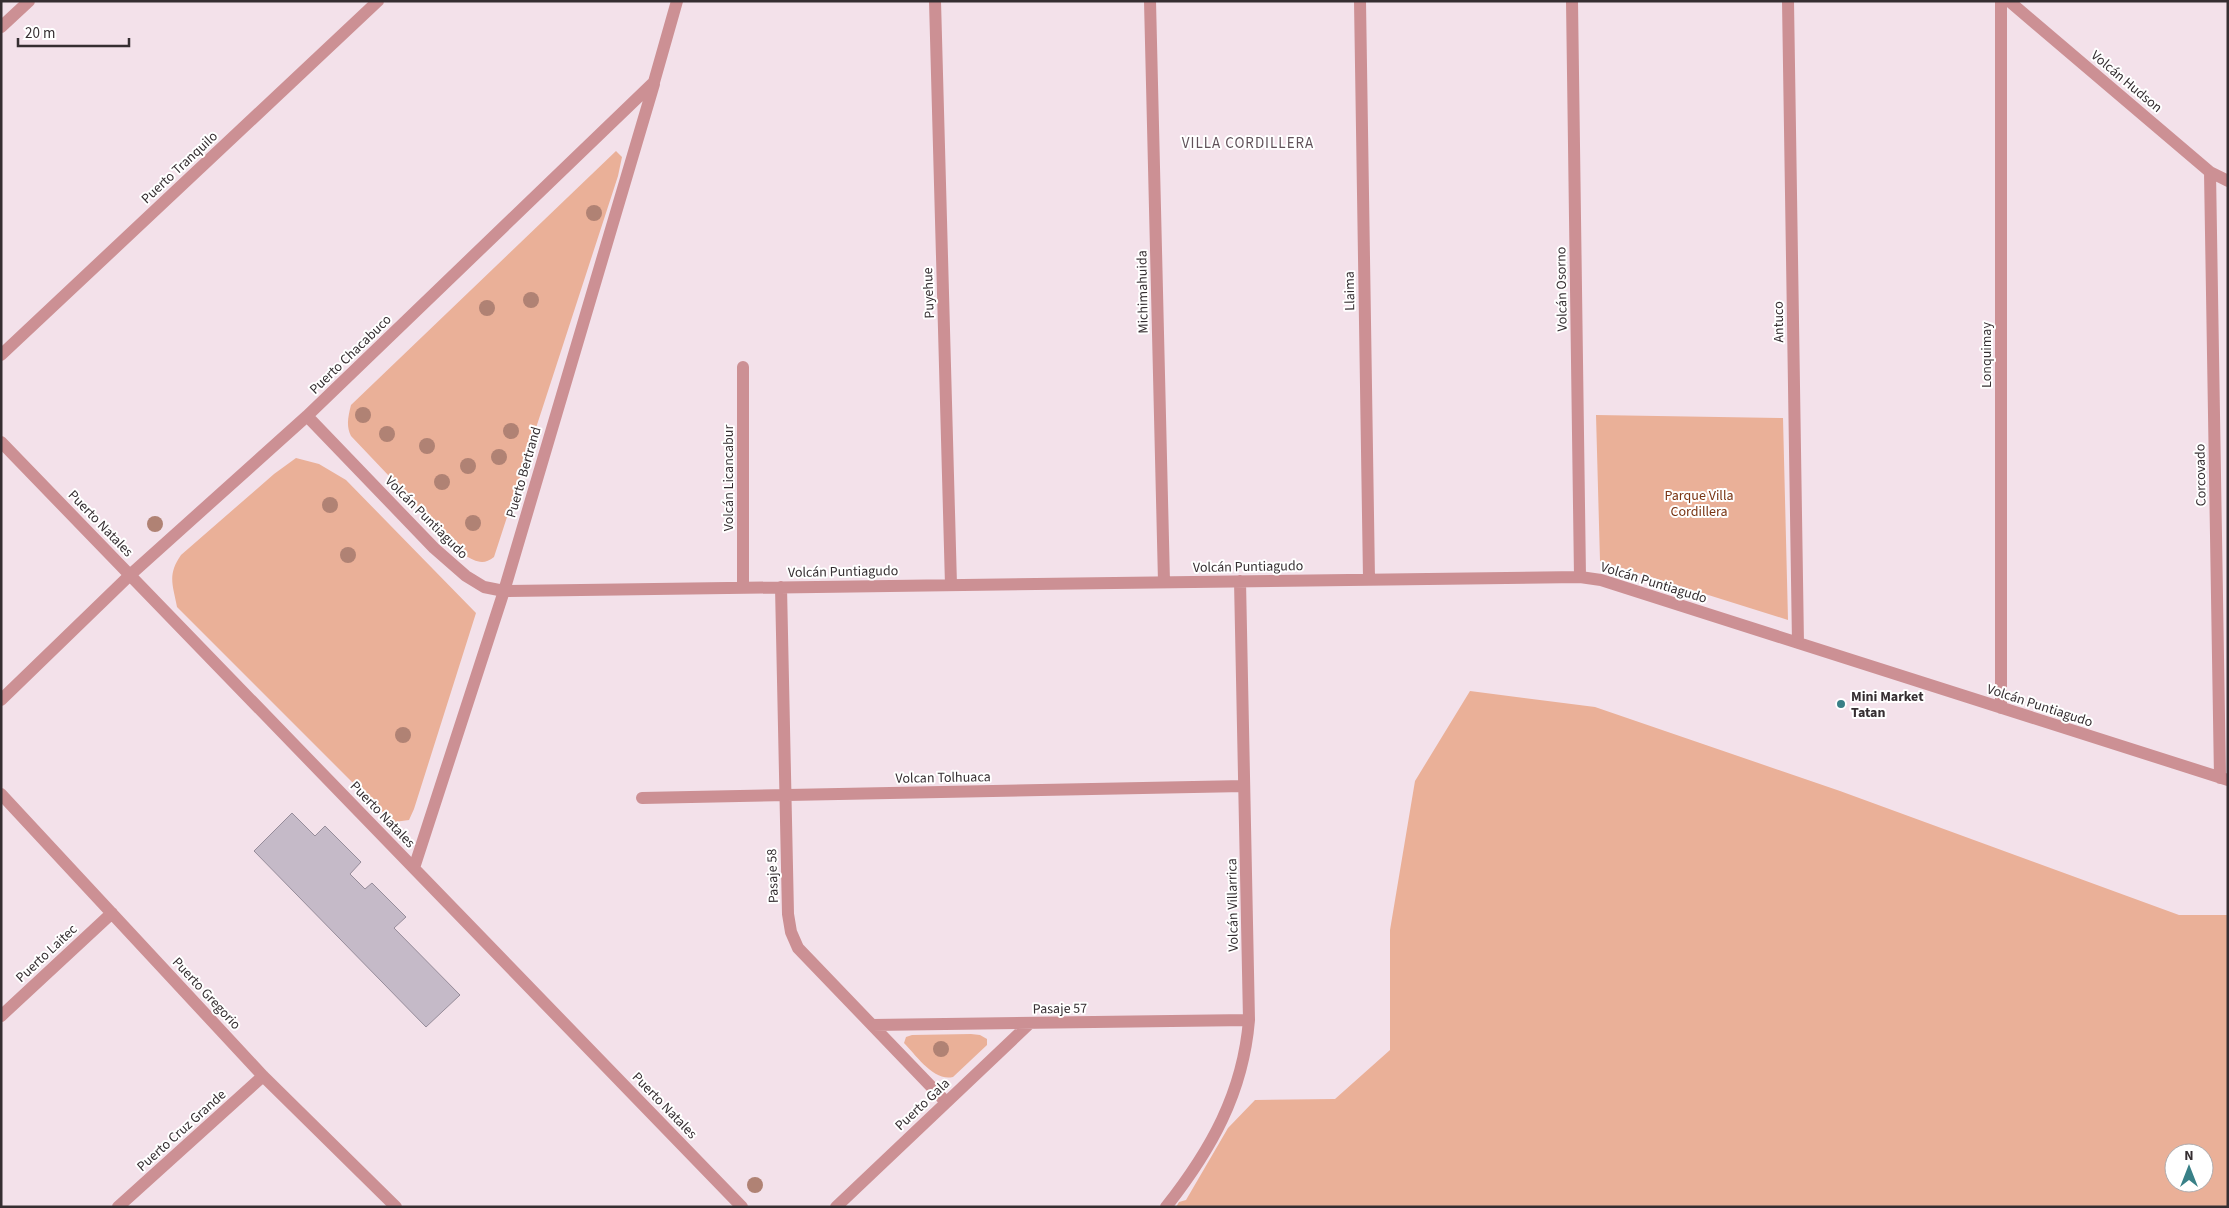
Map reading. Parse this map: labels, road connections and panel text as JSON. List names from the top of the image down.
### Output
{
  "streets": {
    "street": [
      "Volcán Hudson",
      "Puerto Tranquilo",
      "Volcán Osorno",
      "Llaima",
      "Michimahuida",
      "Puyehue",
      "Antuco",
      "Puerto Chacabuco",
      "Lonquimay",
      "Puerto Bertrand",
      "Corcovado",
      "Volcán Licancabur",
      "Volcán Puntiagudo",
      "Puerto Natales",
      "Volcan Tolhuaca",
      "Pasaje 58",
      "Volcán Villarrica",
      "Puerto Laitec",
      "Puerto Gregorio",
      "Pasaje 57",
      "Puerto Gala",
      "Puerto Cruz Grande"
    ]
  },
  "crossings": [
    ["Volcán Hudson", "Corcovado"],
    ["Volcán Osorno", "Volcán Puntiagudo"],
    ["Llaima", "Volcán Puntiagudo"],
    ["Michimahuida", "Volcán Puntiagudo"],
    ["Puyehue", "Volcán Puntiagudo"],
    ["Antuco", "Volcán Puntiagudo"],
    ["Puerto Chacabuco", "Puerto Bertrand"],
    ["Puerto Chacabuco", "Volcán Puntiagudo"],
    ["Puerto Chacabuco", "Puerto Natales"],
    ["Lonquimay", "Volcán Puntiagudo"],
    ["Puerto Bertrand", "Volcán Puntiagudo"],
    ["Puerto Bertrand", "Puerto Natales"],
    ["Corcovado", "Volcán Puntiagudo"],
    ["Volcán Licancabur", "Volcán Puntiagudo"],
    ["Volcán Puntiagudo", "Pasaje 58"],
    ["Volcán Puntiagudo", "Volcán Villarrica"],
    ["Volcan Tolhuaca", "Pasaje 58"],
    ["Volcan Tolhuaca", "Volcán Villarrica"],
    ["Pasaje 58", "Pasaje 57"],
    ["Pasaje 58", "Puerto Gala"],
    ["Volcán Villarrica", "Pasaje 57"],
    ["Puerto Laitec", "Puerto Gregorio"],
    ["Puerto Gregorio", "Puerto Cruz Grande"],
    ["Pasaje 57", "Puerto Gala"]
  ],
  "districts": ["VILLA CORDILLERA"],
  "parks": ["Parque Villa Cordillera"],
  "places": ["Mini Market Tatan"],
  "scale_bar": "20 m",
  "north": "top"
}
